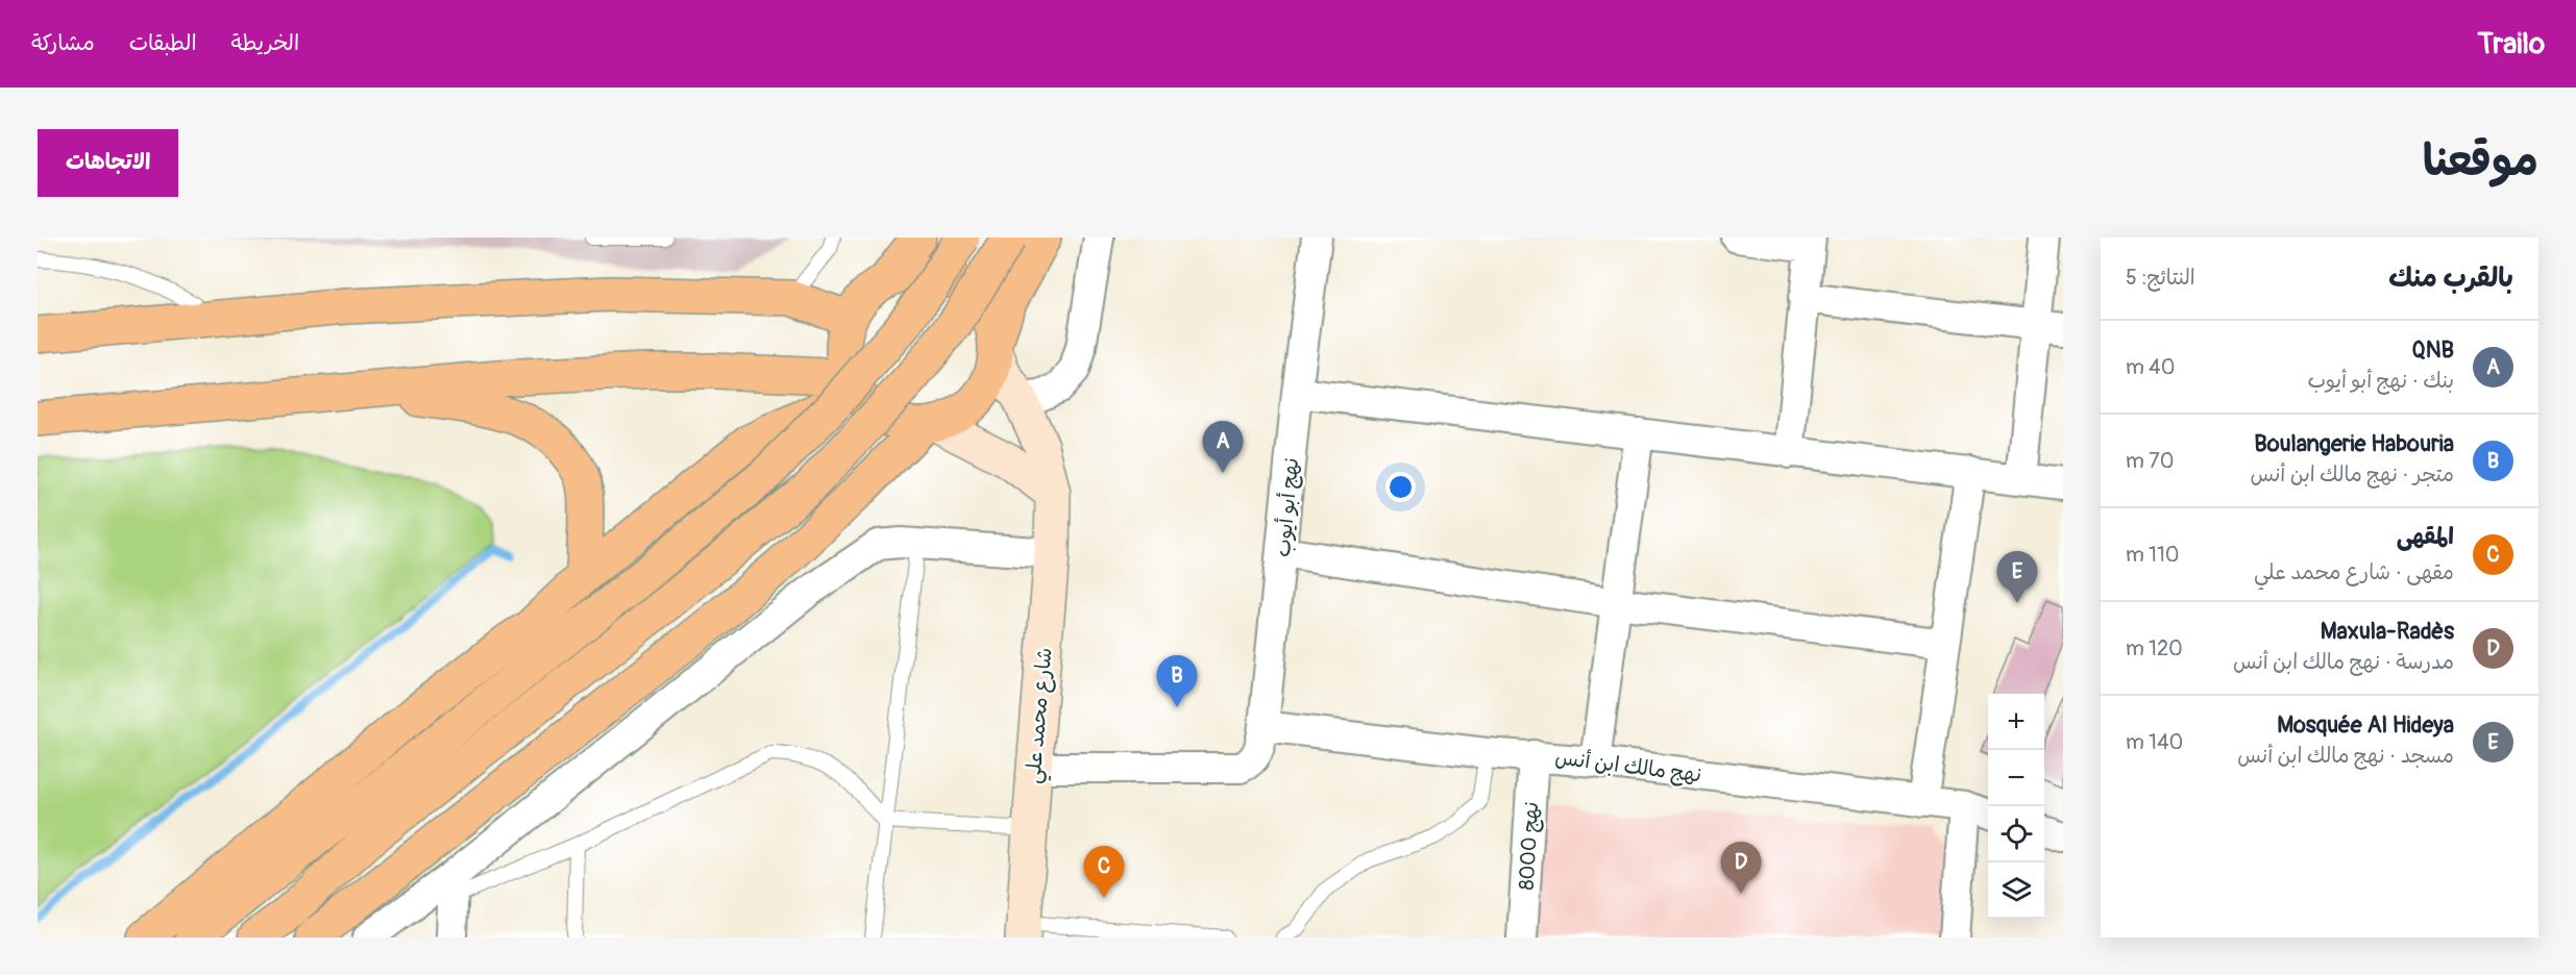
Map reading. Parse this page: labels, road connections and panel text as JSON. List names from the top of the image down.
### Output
{
  "streets": {
    "main road": ["شارع محمد علي"],
    "street": ["نهج أبو أيوب", "نهج مالك ابن أنس", "نهج 8000"]
  },
  "crossings": [
    ["نهج أبو أيوب", "شارع محمد علي"],
    ["نهج أبو أيوب", "نهج مالك ابن أنس"],
    ["نهج مالك ابن أنس", "نهج 8000"]
  ],
  "page": {
    "header": "Trailo",
    "nav": ["الخريطة", "الطبقات", "مشاركة"],
    "title": "موقعنا",
    "buttons": "الاتجاهات",
    "heading": ["بالقرب منك", "النتائج: 5"],
    "list": [
      {
        "mark": "A",
        "name": "QNB",
        "note": "بنك · نهج أبو أيوب",
        "value": "40 m"
      },
      {
        "mark": "B",
        "name": "Boulangerie Habouria",
        "note": "متجر · نهج مالك ابن أنس",
        "value": "70 m"
      },
      {
        "mark": "C",
        "name": "المقهى",
        "note": "مقهى · شارع محمد علي",
        "value": "110 m"
      },
      {
        "mark": "D",
        "name": "Maxula-Radès",
        "note": "مدرسة · نهج مالك ابن أنس",
        "value": "120 m"
      },
      {
        "mark": "E",
        "name": "Mosquée Al Hideya",
        "note": "مسجد · نهج مالك ابن أنس",
        "value": "140 m"
      }
    ],
    "pins": [
      "A",
      "E",
      "B",
      "D",
      "C"
    ],
    "map_buttons": ["+", "−"]
  }
}
